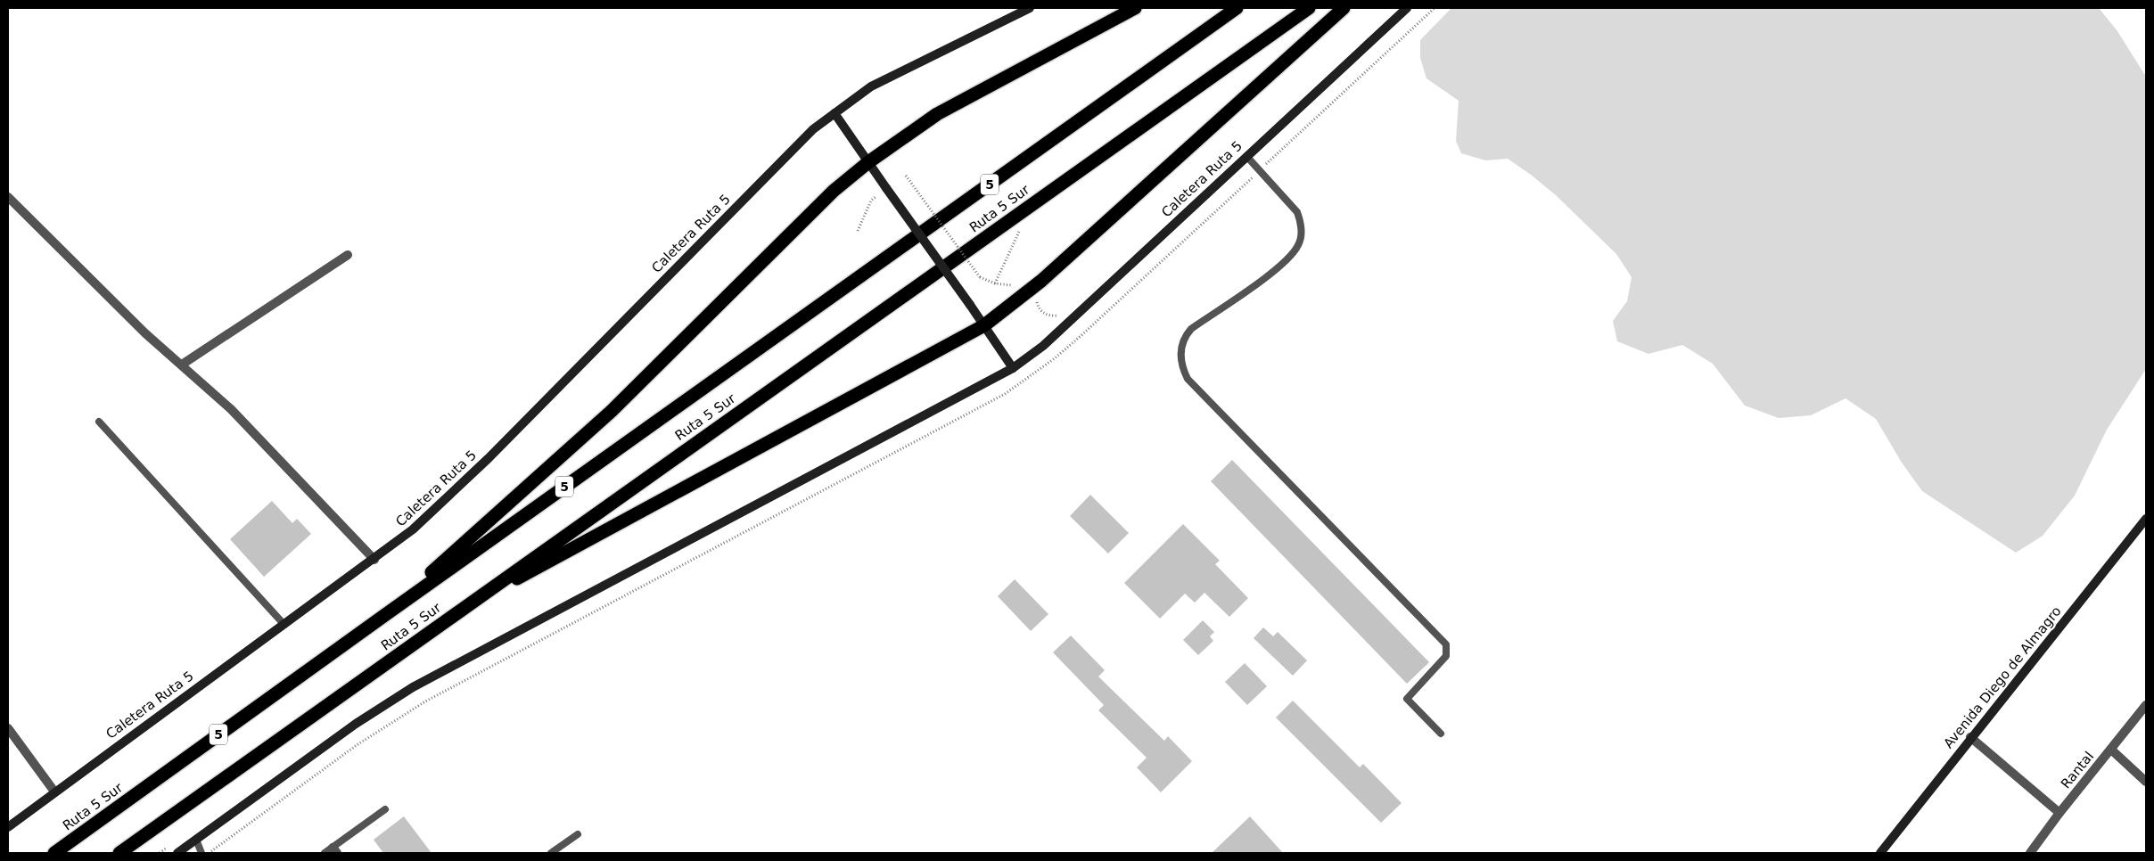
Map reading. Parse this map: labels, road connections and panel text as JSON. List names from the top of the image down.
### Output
{
  "streets": {
    "highway": ["5", "Ruta 5 Sur"],
    "street": ["Caletera Ruta 5", "Avenida Diego de Almagro", "Rantal"]
  }
}
